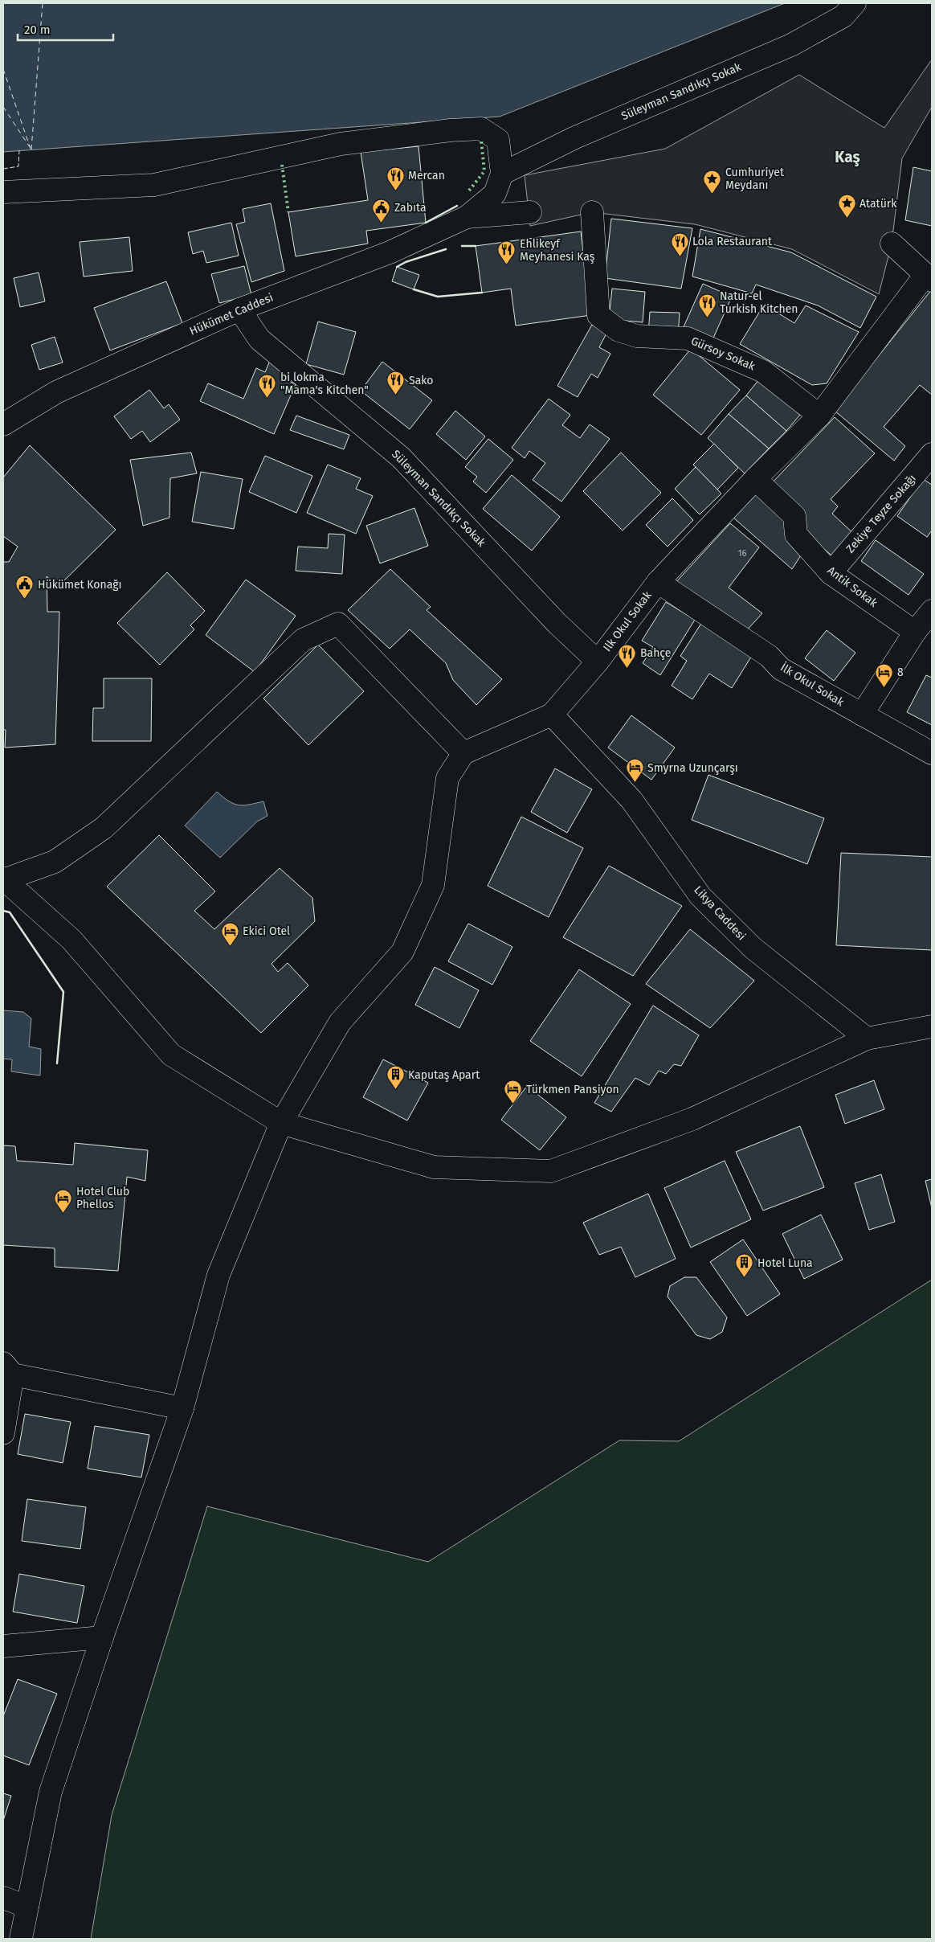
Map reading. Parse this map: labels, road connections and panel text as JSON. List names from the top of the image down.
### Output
{
  "streets": {
    "street": [
      "Süleyman Sandıkçı Sokak",
      "Hükümet Caddesi",
      "Gürsoy Sokak",
      "Zekiye Teyze Sokağı",
      "Antik Sokak",
      "Ilk Okul Sokak",
      "İlk Okul Sokak",
      "Likya Caddesi"
    ]
  },
  "crossings": [
    ["Süleyman Sandıkçı Sokak", "Hükümet Caddesi"],
    ["Süleyman Sandıkçı Sokak", "Ilk Okul Sokak"],
    ["Gürsoy Sokak", "Ilk Okul Sokak"],
    ["Zekiye Teyze Sokağı", "Antik Sokak"],
    ["Antik Sokak", "Ilk Okul Sokak"],
    ["Ilk Okul Sokak", "İlk Okul Sokak"],
    ["Ilk Okul Sokak", "Likya Caddesi"]
  ],
  "districts": ["Kaş"],
  "places": {
    "restaurant": [
      "Mercan",
      "Lola Restaurant",
      "Ehlikeyf Meyhanesi Kaş",
      "Natur-el Turkish Kitchen",
      "Sako",
      "bi lokma \"Mama's Kitchen\"",
      "Bahçe"
    ],
    "place": ["Cumhuriyet Meydanı", "Atatürk"],
    "public building": ["Zabıta", "Hükümet Konağı"],
    "hotel": [
      "8",
      "Smyrna Uzunçarşı",
      "Ekici Otel",
      "Türkmen Pansiyon",
      "Hotel Club Phellos"
    ],
    "building": ["Kaputaş Apart", "Hotel Luna"]
  },
  "house_numbers": ["16"],
  "scale_bar": "20 m"
}
